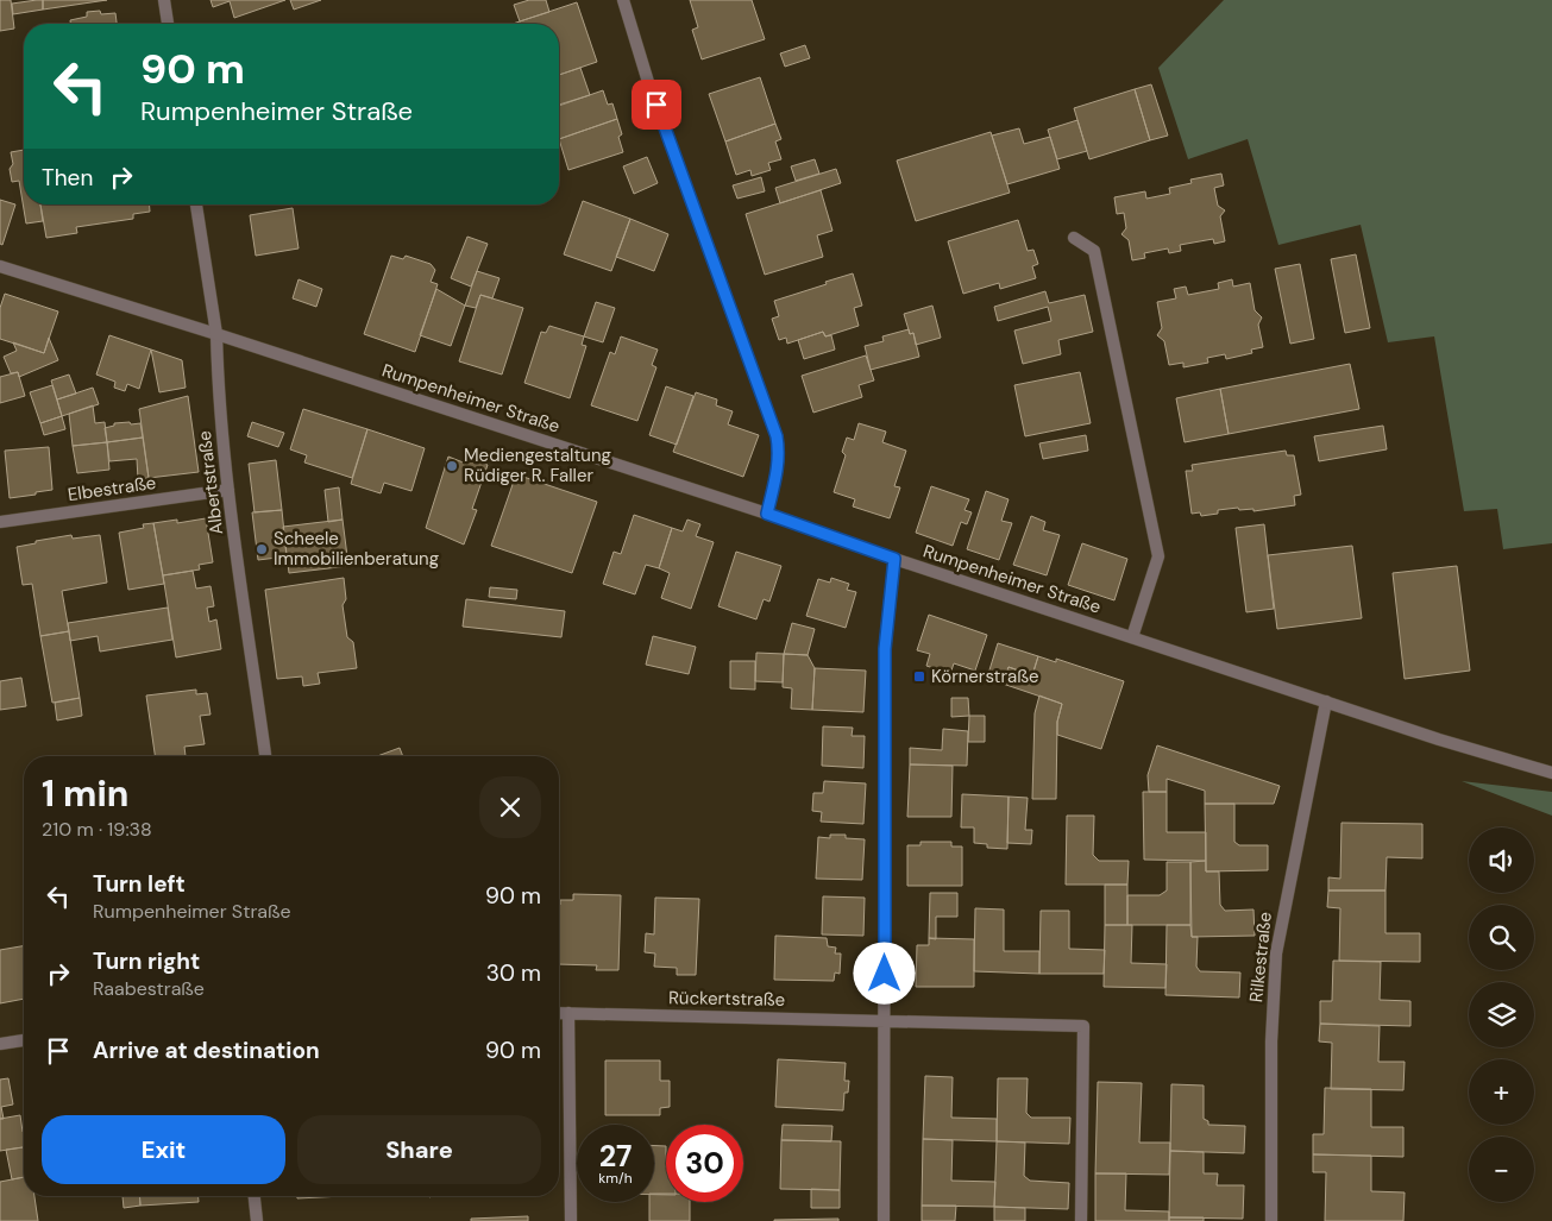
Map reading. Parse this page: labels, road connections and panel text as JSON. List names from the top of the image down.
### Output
{
  "streets": {
    "street": [
      "Rumpenheimer Straße",
      "Albertstraße",
      "Elbestraße",
      "Rilkestraße",
      "Rückertstraße"
    ]
  },
  "crossings": [
    ["Rumpenheimer Straße", "Albertstraße"],
    ["Rumpenheimer Straße", "Rilkestraße"],
    ["Albertstraße", "Elbestraße"]
  ],
  "places": {
    "other": ["Mediengestaltung Rüdiger R. Faller", "Scheele Immobilienberatung"],
    "transit": ["Körnerstraße"]
  },
  "page": {
    "turn": ["90 m", "Rumpenheimer Straße"],
    "then": "Then",
    "heading": ["1 min", "210 m · 19:38"],
    "map_buttons": ["+", "−"],
    "list": [
      {
        "name": "Turn left",
        "note": "Rumpenheimer Straße",
        "value": "90 m"
      },
      {
        "name": "Turn right",
        "note": "Raabestraße",
        "value": "30 m"
      },
      {
        "name": "Arrive at destination",
        "value": "90 m"
      }
    ],
    "buttons": ["Exit", "Share"],
    "speed": "27 km/h",
    "limit": "30"
  }
}
